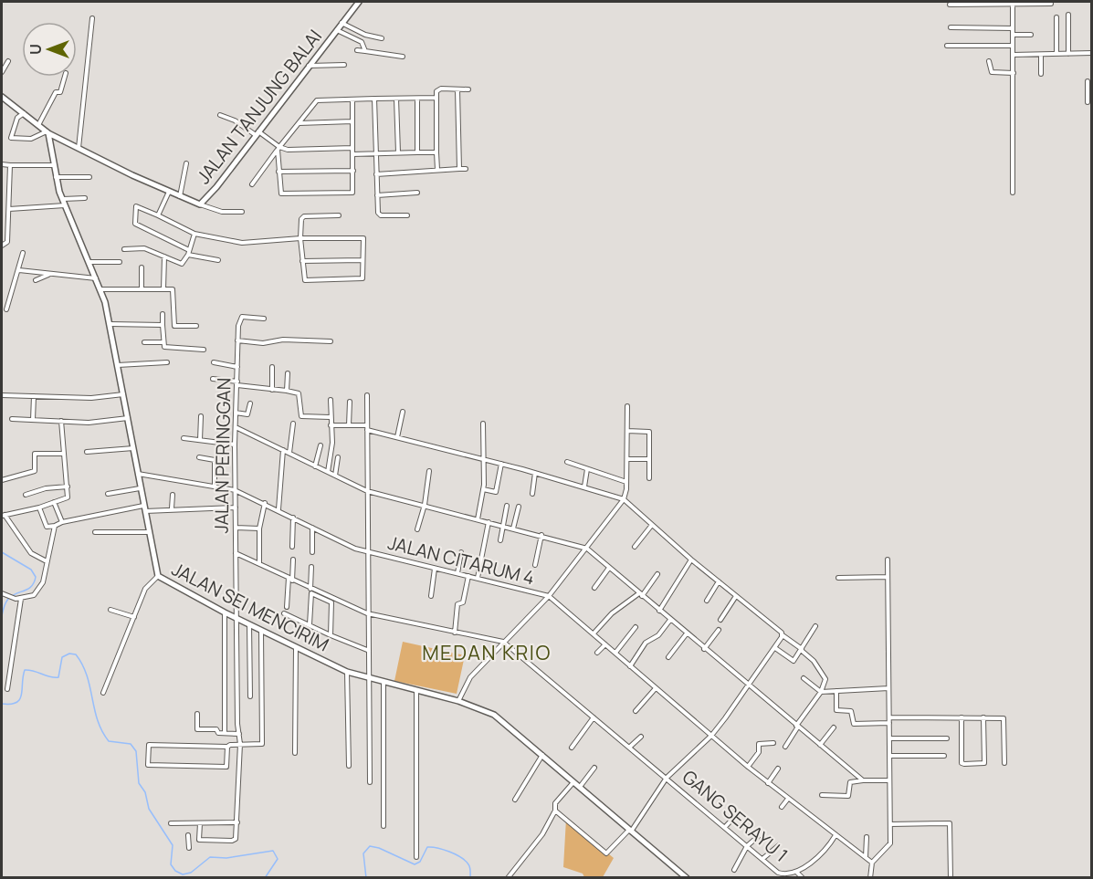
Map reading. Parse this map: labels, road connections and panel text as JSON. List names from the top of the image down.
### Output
{
  "streets": {
    "street": [
      "JALAN TANJUNG BALAI",
      "JALAN PERINGGAN",
      "JALAN CITARUM 4",
      "JALAN SEI MENCIRIM",
      "GANG SERAYU 1"
    ]
  },
  "crossings": [
    ["JALAN TANJUNG BALAI", "JALAN SEI MENCIRIM"],
    ["JALAN PERINGGAN", "JALAN CITARUM 4"],
    ["JALAN PERINGGAN", "JALAN SEI MENCIRIM"],
    ["JALAN CITARUM 4", "JALAN SEI MENCIRIM"]
  ],
  "districts": ["MEDAN KRIO"],
  "north": "left"
}
